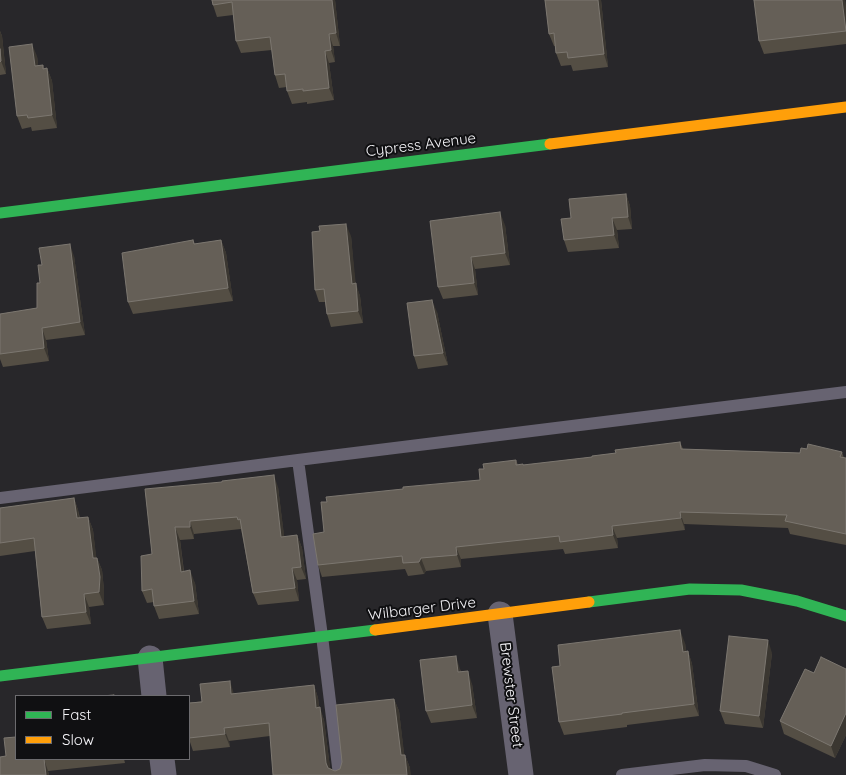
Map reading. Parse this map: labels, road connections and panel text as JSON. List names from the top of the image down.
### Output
{
  "streets": {
    "street": ["Cypress Avenue", "Wilbarger Drive", "Brewster Street"]
  },
  "crossings": [
    ["Wilbarger Drive", "Brewster Street"]
  ],
  "legend": ["Fast", "Slow"]
}
